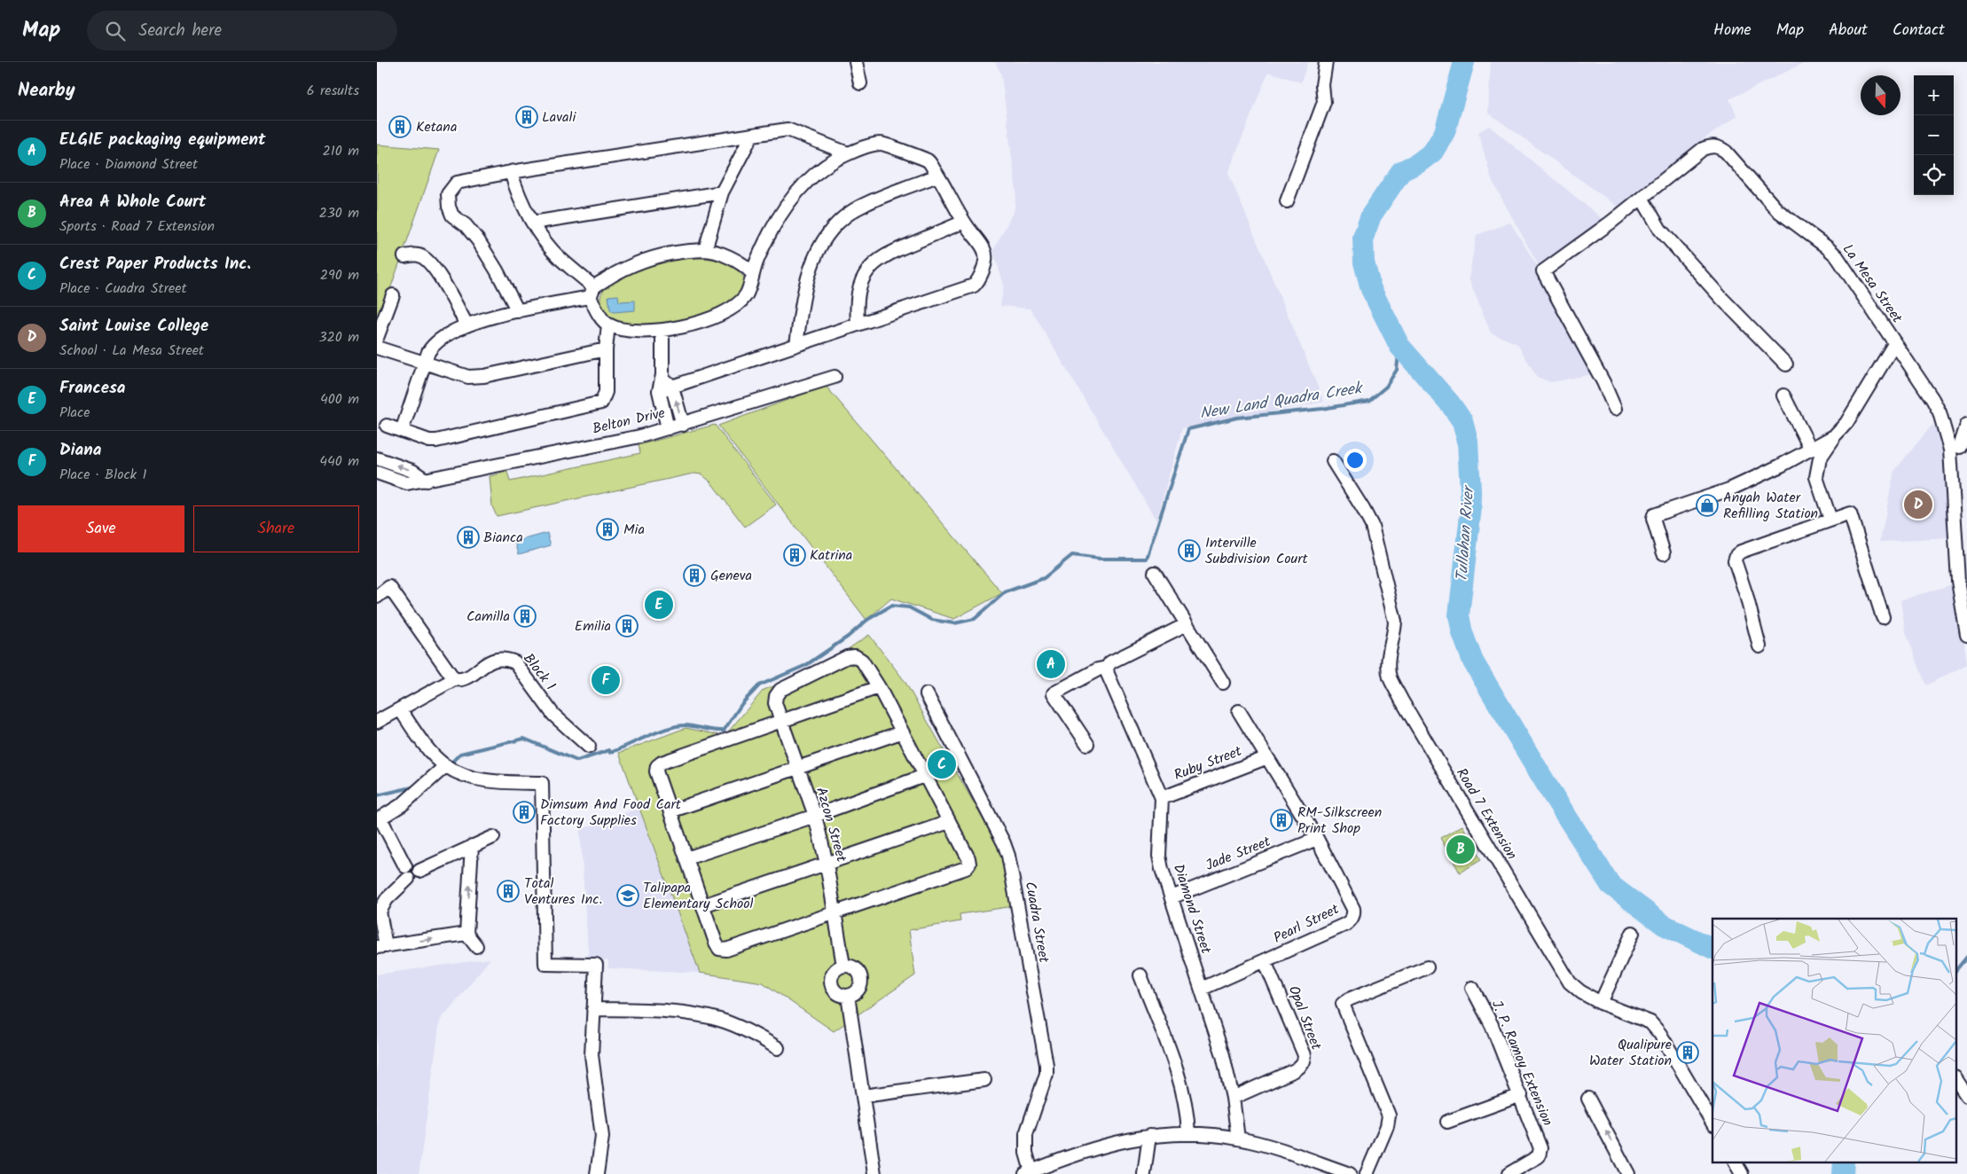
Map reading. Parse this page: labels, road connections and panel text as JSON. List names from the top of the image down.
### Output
{
  "streets": {
    "street": [
      "La Mesa Street",
      "Belton Drive",
      "Block 1",
      "Ruby Street",
      "Road 7 Extension",
      "Azcon Street",
      "Jade Street",
      "Diamond Street",
      "Cuadra Street",
      "Pearl Street",
      "Opal Street",
      "J. P. Ramoy Extension"
    ]
  },
  "crossings": [
    ["Ruby Street", "Diamond Street"],
    ["Ruby Street", "Pearl Street"],
    ["Jade Street", "Diamond Street"],
    ["Jade Street", "Pearl Street"],
    ["Diamond Street", "Pearl Street"],
    ["Diamond Street", "Opal Street"],
    ["Pearl Street", "Opal Street"]
  ],
  "water": ["New Land Quadra Creek", "Tullahan River"],
  "places": {
    "building": [
      "Lavali",
      "Ketana",
      "Mia",
      "Bianca",
      "Interville Subdivision Court",
      "Katrina",
      "Geneva",
      "Camilla",
      "Emilia",
      "Dimsum And Food Cart Factory Supplies",
      "RM-Silkscreen Print Shop",
      "Total Ventures Inc.",
      "Qualipure Water Station"
    ],
    "shop": ["Anyah Water Refilling Station"],
    "school or university": ["Talipapa Elementary School"]
  },
  "north": "bottom",
  "page": {
    "header": "Map",
    "search": "Search here",
    "nav": [
      "Home",
      "Map",
      "About",
      "Contact"
    ],
    "heading": ["Nearby", "6 results"],
    "map_buttons": ["+", "−"],
    "list": [
      {
        "mark": "A",
        "name": "ELGIE packaging equipment",
        "note": "Place · Diamond Street",
        "value": "210 m"
      },
      {
        "mark": "B",
        "name": "Area A Whole Court",
        "note": "Sports · Road 7 Extension",
        "value": "230 m"
      },
      {
        "mark": "C",
        "name": "Crest Paper Products Inc.",
        "note": "Place · Cuadra Street",
        "value": "290 m"
      },
      {
        "mark": "D",
        "name": "Saint Louise College",
        "note": "School · La Mesa Street",
        "value": "320 m"
      },
      {
        "mark": "E",
        "name": "Francesa",
        "note": "Place",
        "value": "400 m"
      },
      {
        "mark": "F",
        "name": "Diana",
        "note": "Place · Block 1",
        "value": "440 m"
      }
    ],
    "pins": [
      "D",
      "E",
      "A",
      "F",
      "C",
      "B"
    ],
    "buttons": ["Save", "Share"]
  }
}
